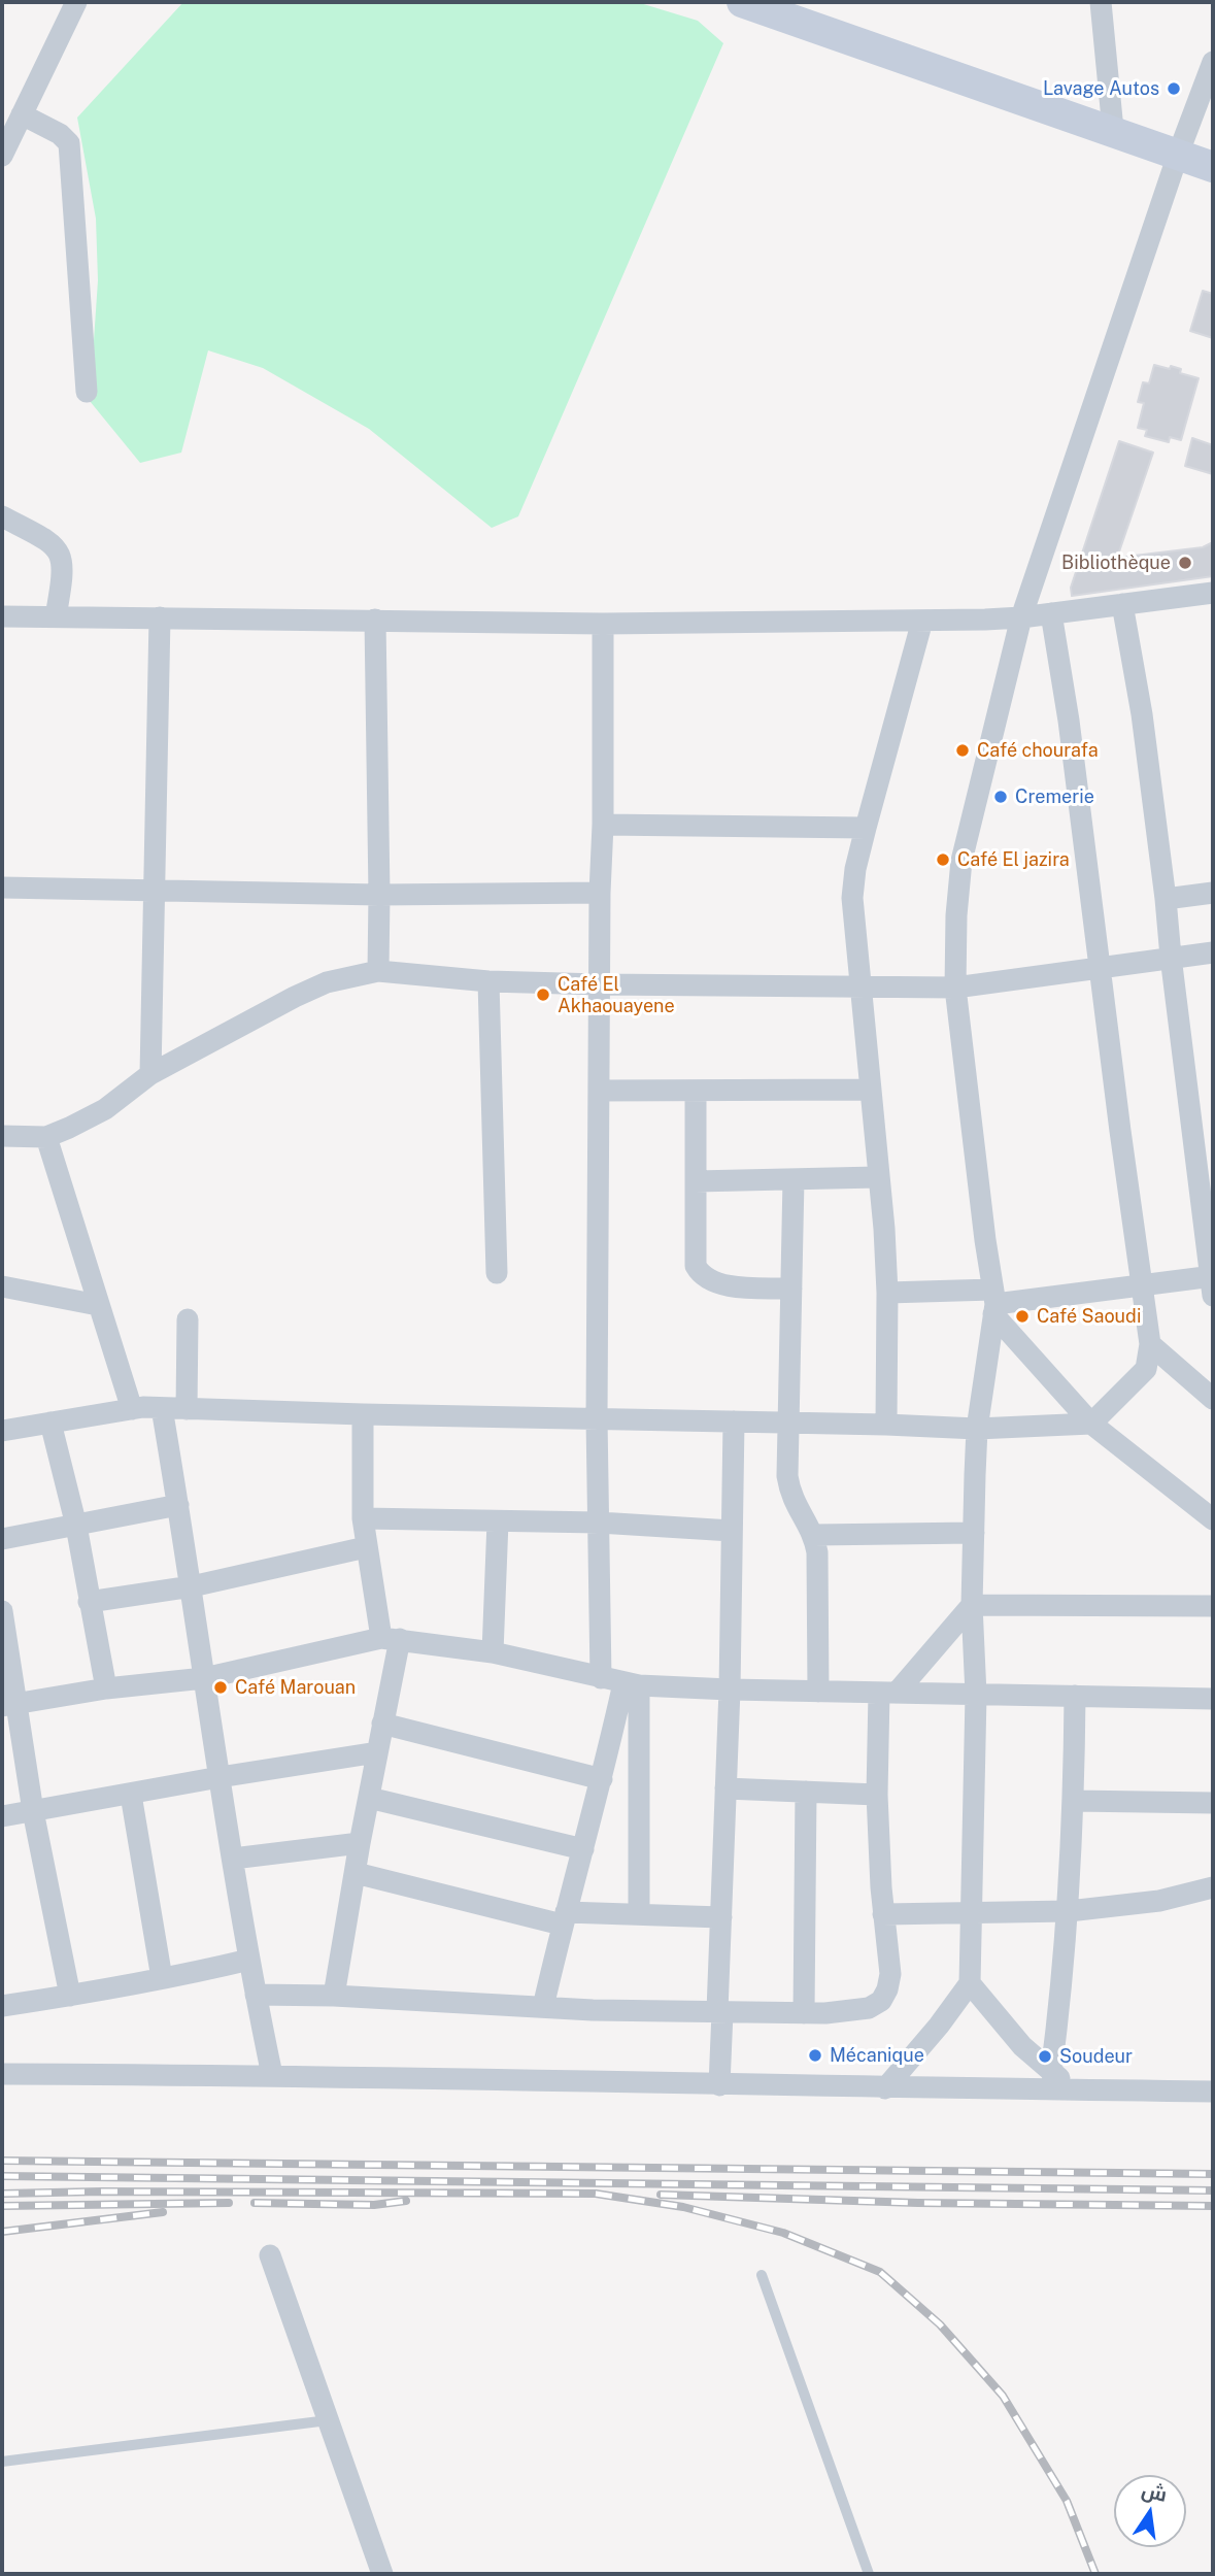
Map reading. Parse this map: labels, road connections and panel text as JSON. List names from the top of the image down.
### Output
{
  "places": [
    "Lavage Autos",
    "Bibliothèque",
    "Café chourafa",
    "Cremerie",
    "Café El jazira",
    "Café El Akhaouayene",
    "Café Saoudi",
    "Café Marouan",
    "Mécanique",
    "Soudeur"
  ],
  "north": "top"
}
